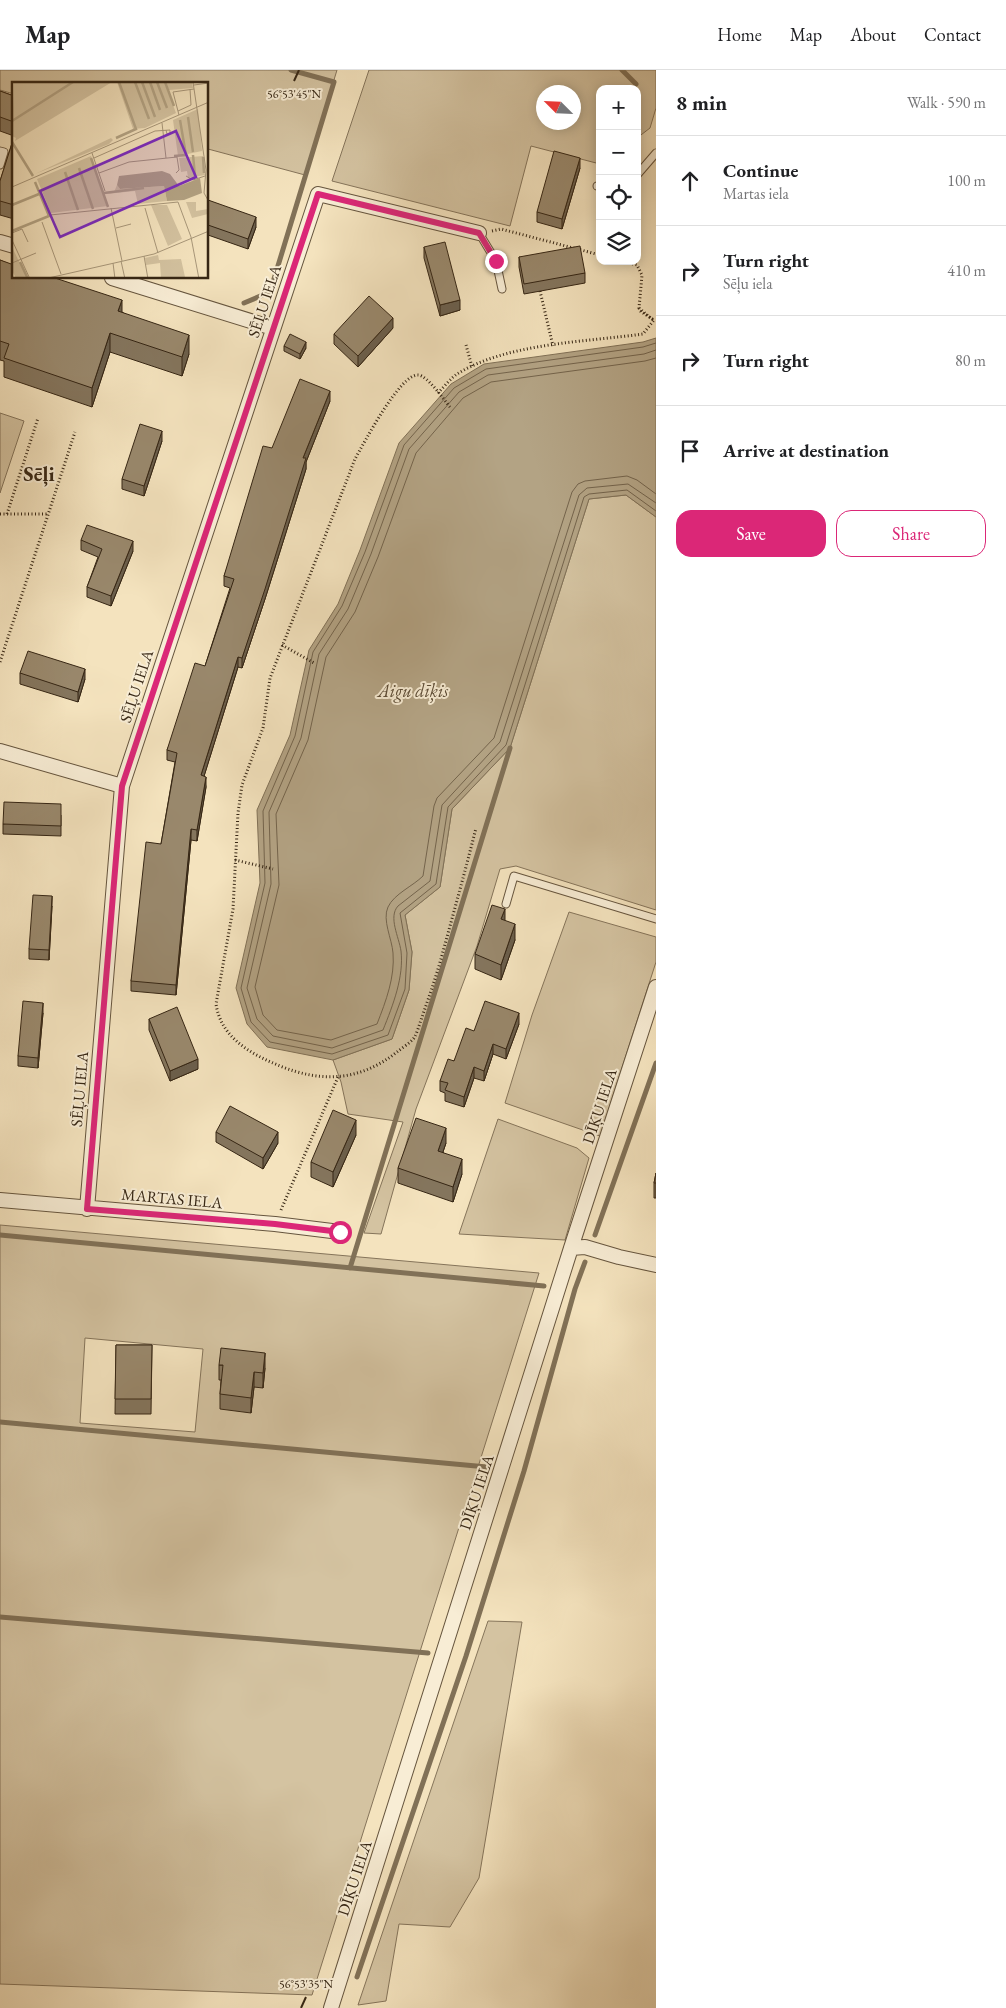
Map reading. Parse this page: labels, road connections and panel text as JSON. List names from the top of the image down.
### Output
{
  "streets": {
    "street": ["SĒĻU IELA", "DĪĶU IELA", "MARTAS IELA"]
  },
  "crossings": [
    ["SĒĻU IELA", "MARTAS IELA"]
  ],
  "districts": ["Sēļi"],
  "water": ["Aigu dīķis"],
  "north": "top left",
  "page": {
    "header": "Map",
    "nav": [
      "Home",
      "Map",
      "About",
      "Contact"
    ],
    "heading": ["8 min", "Walk · 590 m"],
    "map_buttons": ["+", "−"],
    "list": [
      ["Continue", "Martas iela", "100 m"],
      ["Turn right", "Sēļu iela", "410 m"],
      ["Turn right", "80 m"],
      "Arrive at destination"
    ],
    "buttons": ["Save", "Share"]
  },
  "coordinates": ["56°53'45\"N", "56°53'35\"N"]
}
